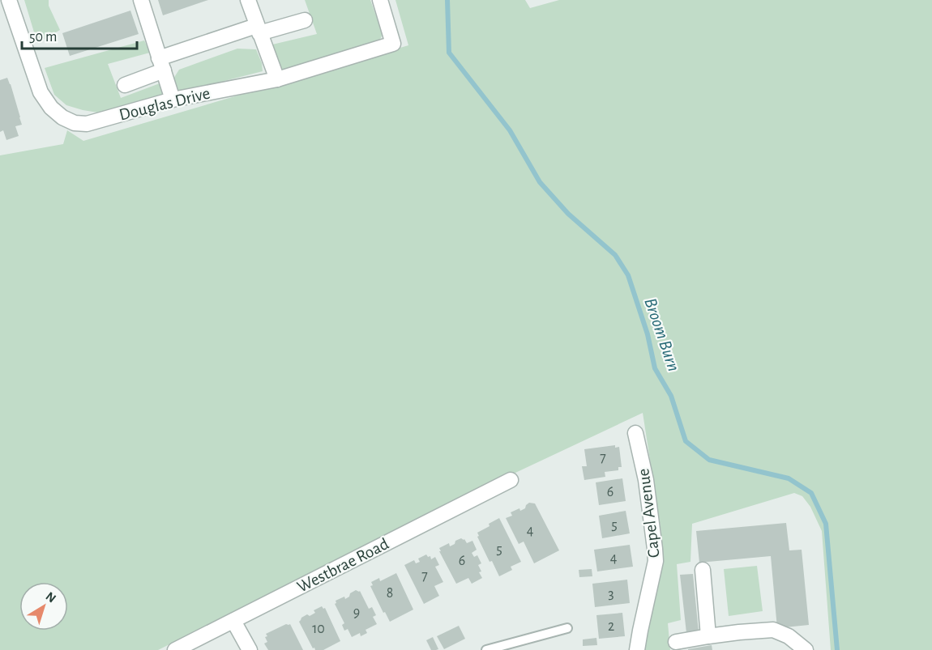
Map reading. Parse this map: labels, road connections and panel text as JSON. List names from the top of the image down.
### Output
{
  "streets": {
    "street": ["Douglas Drive", "Capel Avenue", "Westbrae Road"]
  },
  "water": ["Broom Burn"],
  "house_numbers": [
    "7",
    "6",
    "5",
    "4",
    "5",
    "4",
    "6",
    "7",
    "8",
    "3",
    "9",
    "2",
    "10"
  ],
  "scale_bar": "50 m",
  "north": "top right"
}
